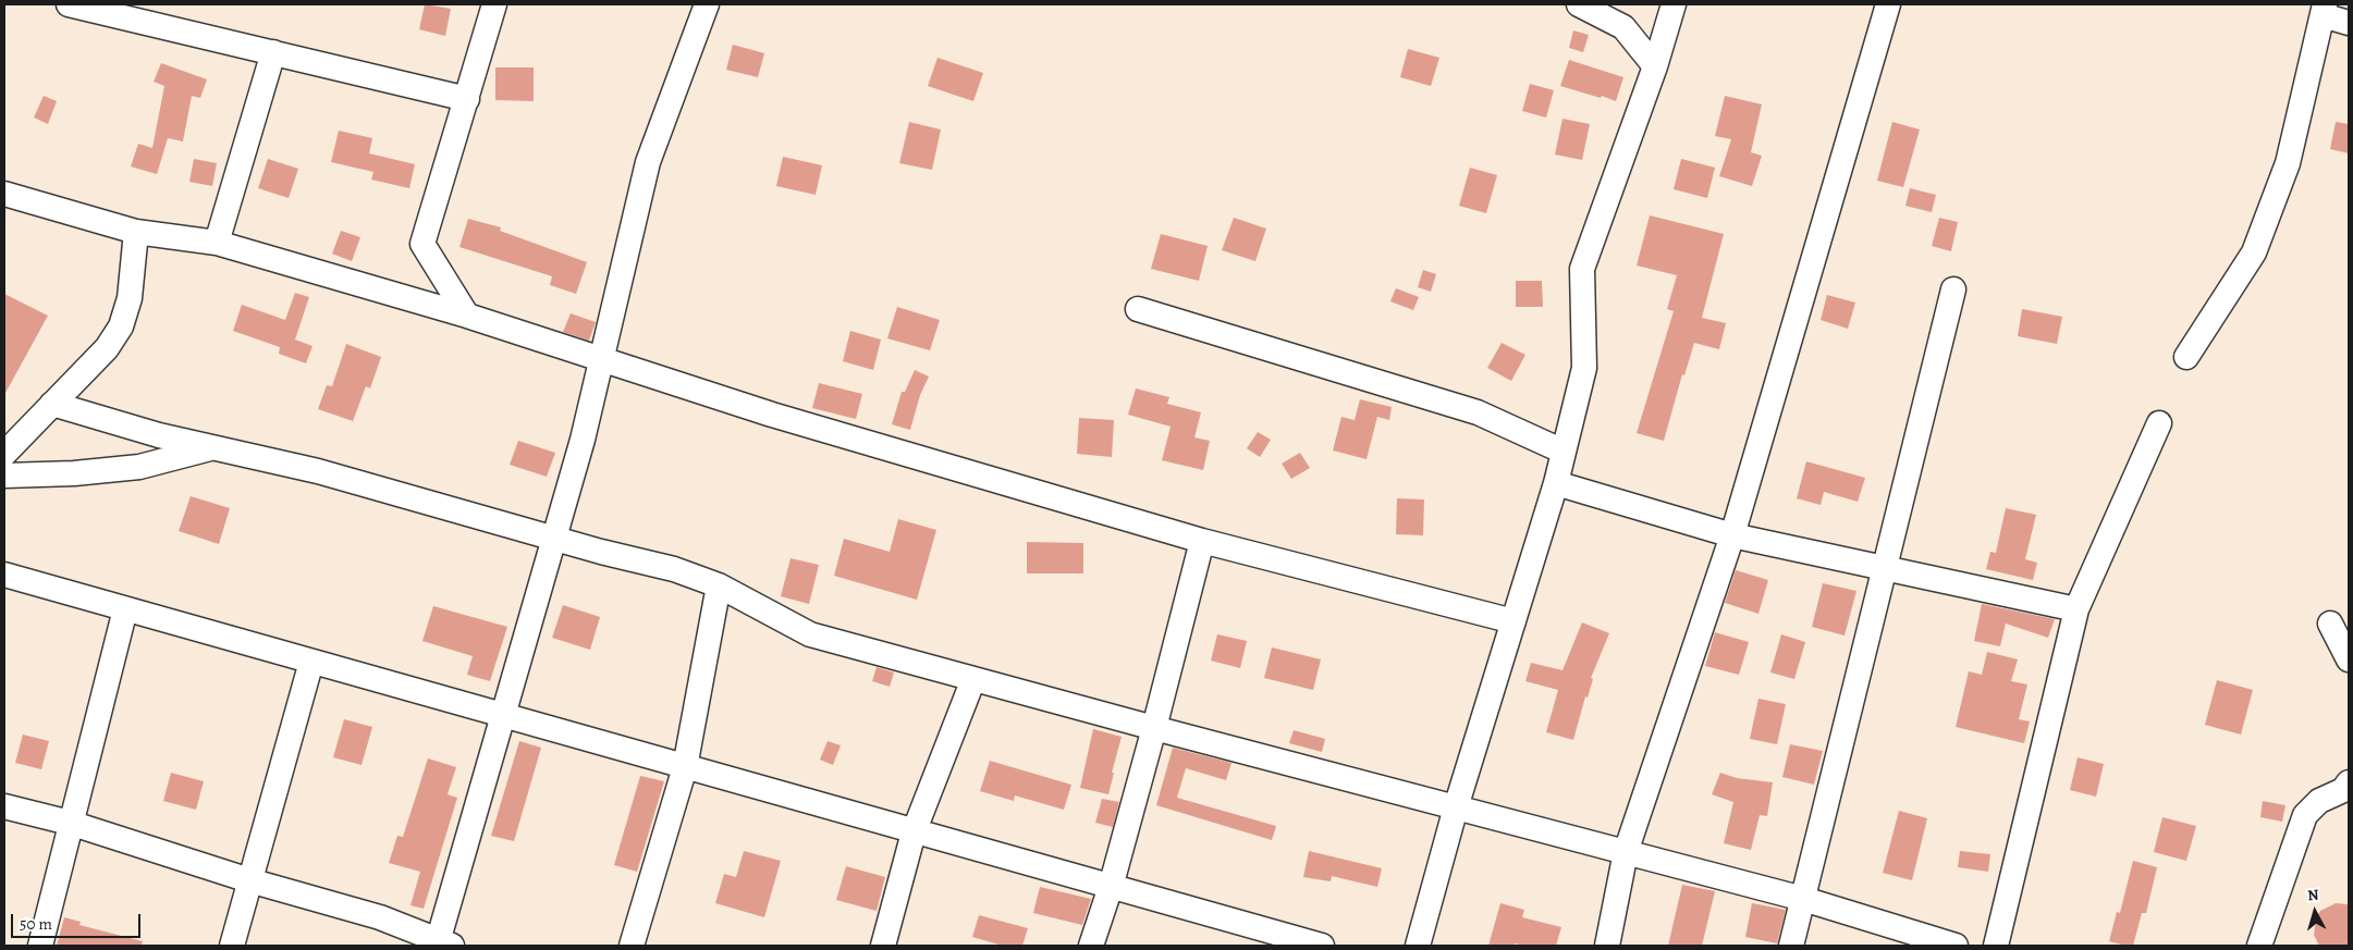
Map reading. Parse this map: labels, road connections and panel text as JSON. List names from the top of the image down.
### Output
{
  "scale_bar": "50 m",
  "north": "top"
}
